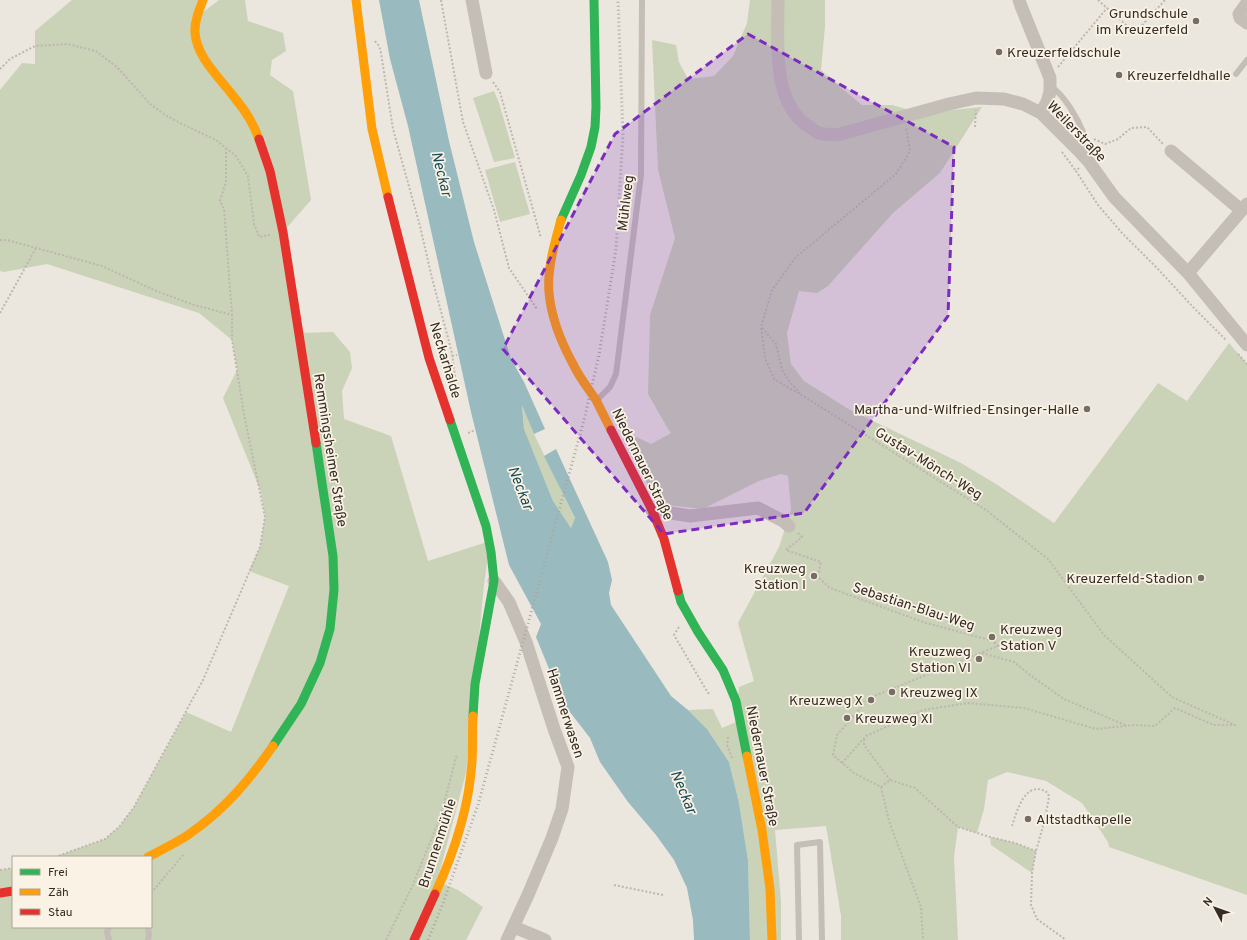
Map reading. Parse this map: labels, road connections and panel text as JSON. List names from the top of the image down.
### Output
{
  "streets": {
    "street": [
      "Weilerstraße",
      "Neckarhalde",
      "Remmingsheimer Straße",
      "Niedernauer Straße",
      "Hammerwasen",
      "Brunnenmühle"
    ],
    "lane": ["Mühlweg"],
    "path": ["Gustav-Mönch-Weg", "Sebastian-Blau-Weg"]
  },
  "crossings": [
    ["Weilerstraße", "Gustav-Mönch-Weg"],
    ["Mühlweg", "Niedernauer Straße"],
    ["Neckarhalde", "Hammerwasen"],
    ["Neckarhalde", "Brunnenmühle"]
  ],
  "water": ["Neckar"],
  "places": [
    "Grundschule im Kreuzerfeld",
    "Kreuzerfeldschule",
    "Kreuzerfeldhalle",
    "Martha-und-Wilfried-Ensinger-Halle",
    "Kreuzweg Station I",
    "Kreuzerfeld-Stadion",
    "Kreuzweg Station V",
    "Kreuzweg Station VI",
    "Kreuzweg IX",
    "Kreuzweg X",
    "Kreuzweg XI",
    "Altstadtkapelle"
  ],
  "legend": ["Frei", "Zäh", "Stau"],
  "north": "top left"
}
